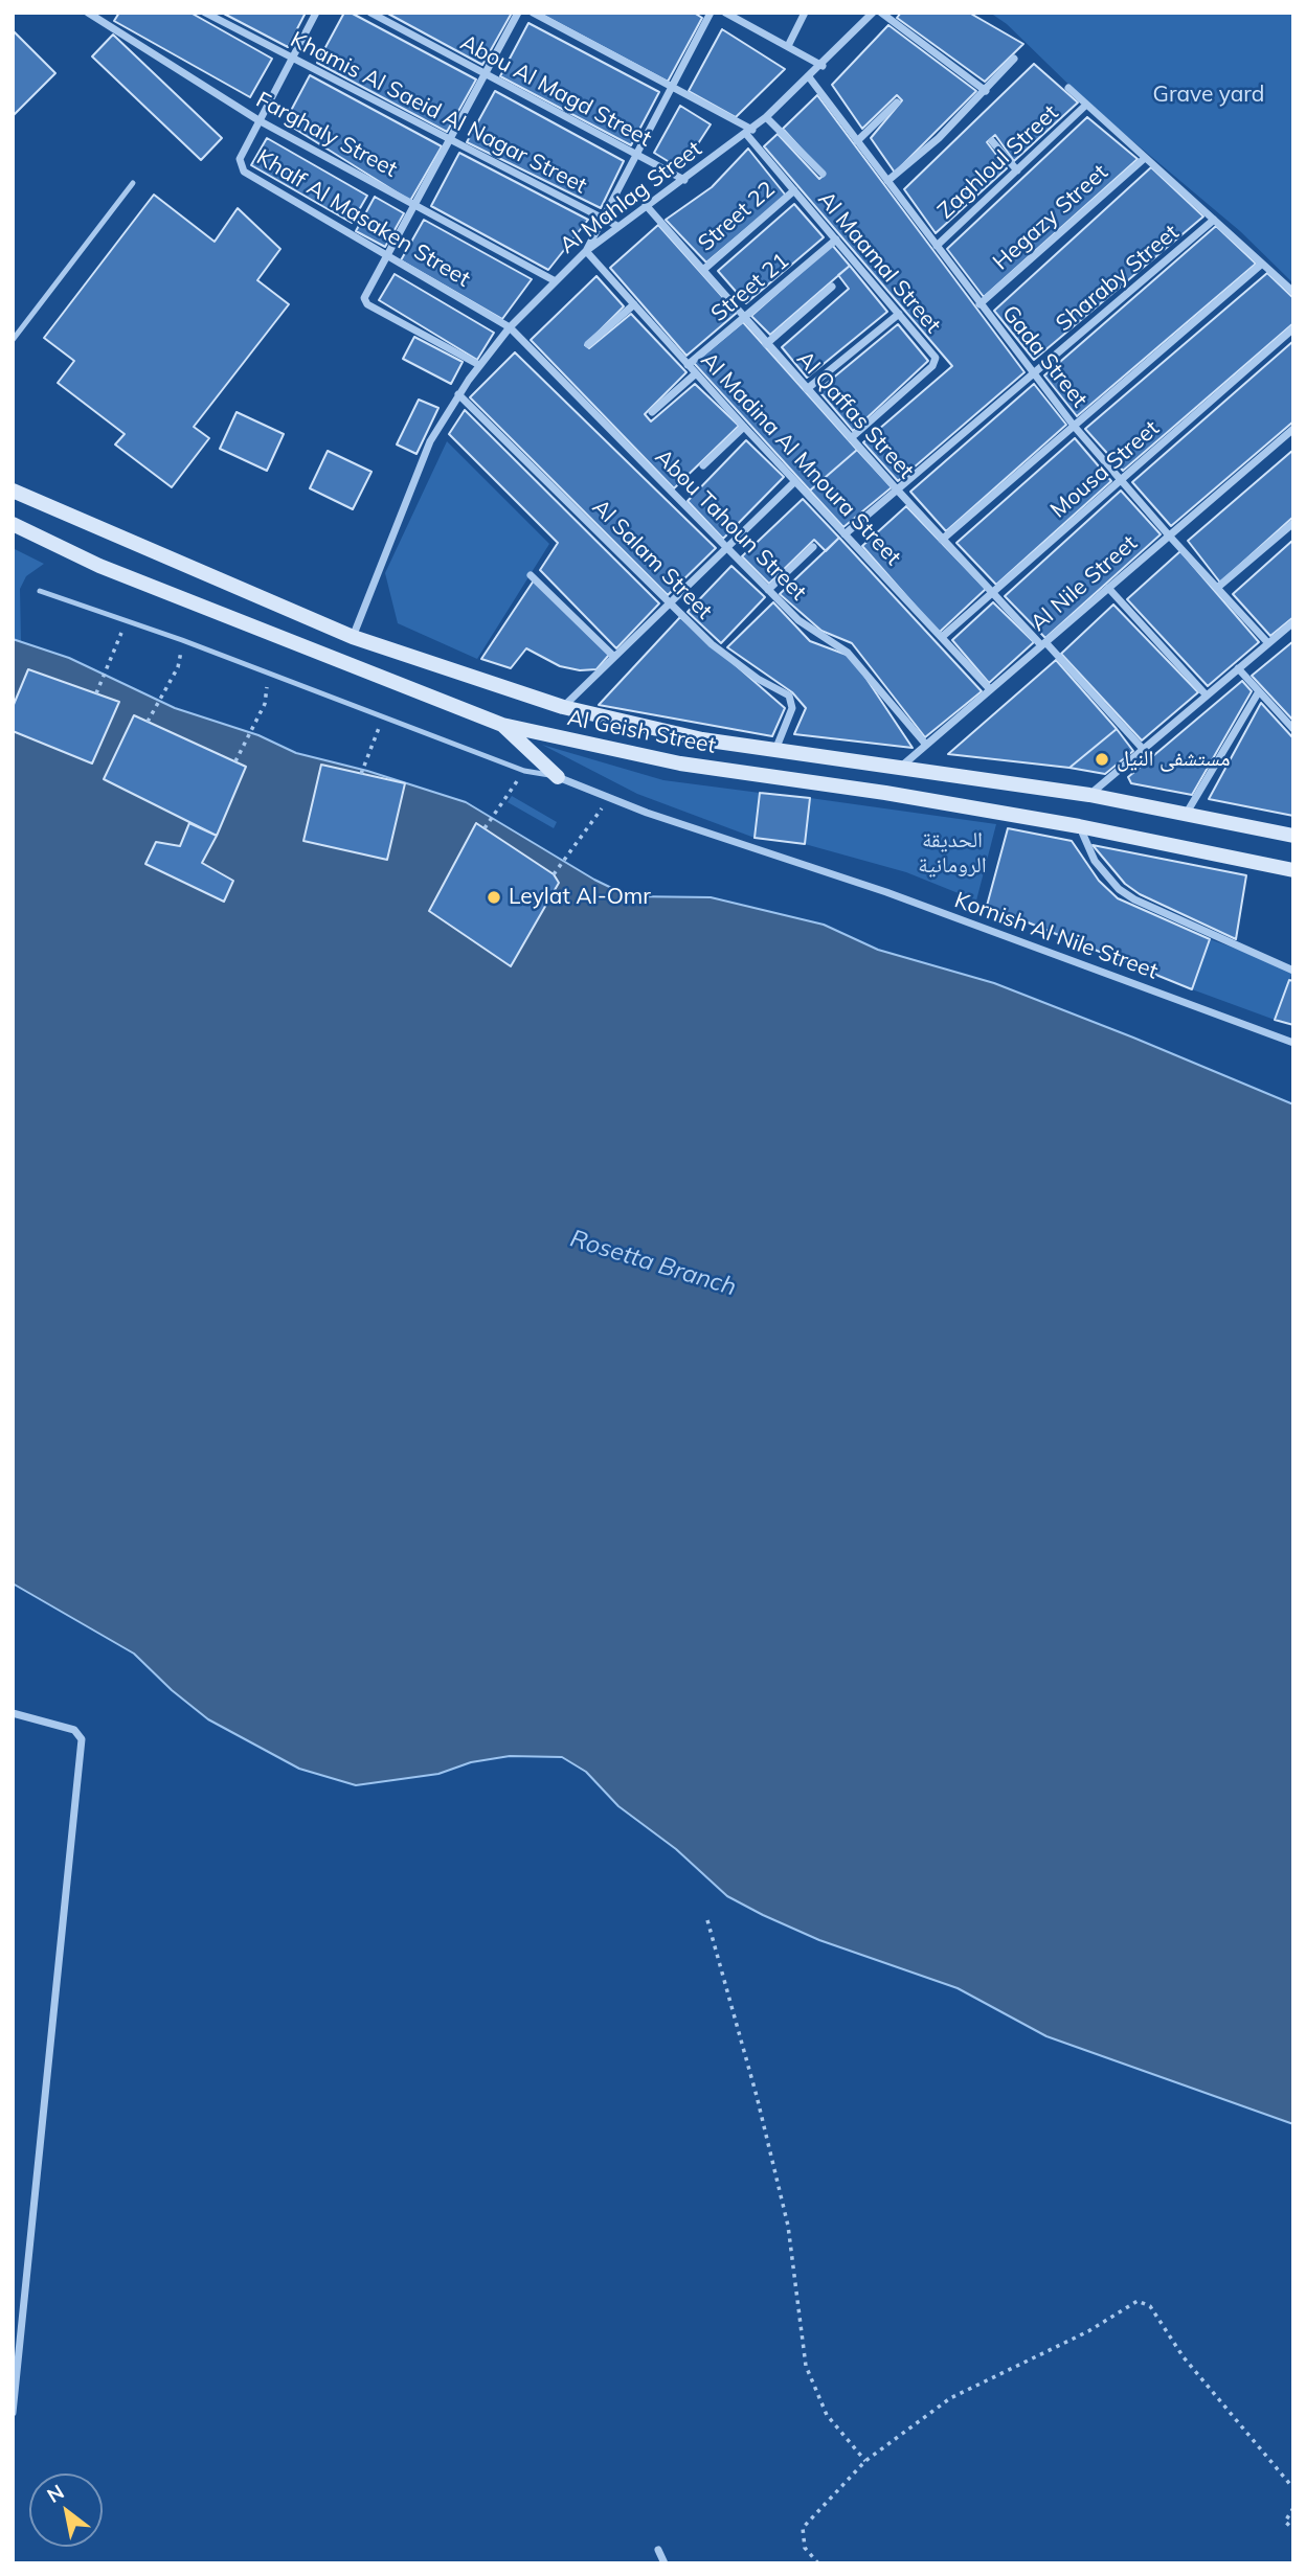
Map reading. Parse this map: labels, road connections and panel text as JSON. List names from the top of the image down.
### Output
{
  "streets": {
    "main road": ["Al Geish Street"],
    "street": [
      "Abou Al Magd Street",
      "Khamis Al Saeid Al Nagar Street",
      "Farghaly Street",
      "Zaghloul Street",
      "Al Mahlag Street",
      "Street 22",
      "Hegazy Street",
      "Khalf Al Masaken Street",
      "Al Maamal Street",
      "Sharaby Street",
      "Street 21",
      "Gada Street",
      "Al Qaffas Street",
      "Al Madina Al Mnoura Street",
      "Mousa Street",
      "Abou Tahoun Street",
      "Al Salam Street",
      "Al Nile Street",
      "Kornish Al Nile Street"
    ]
  },
  "crossings": [
    ["Abou Al Magd Street", "Al Mahlag Street"],
    ["Khamis Al Saeid Al Nagar Street", "Al Mahlag Street"],
    ["Khamis Al Saeid Al Nagar Street", "Khalf Al Masaken Street"],
    ["Farghaly Street", "Al Mahlag Street"],
    ["Farghaly Street", "Khalf Al Masaken Street"],
    ["Zaghloul Street", "Gada Street"],
    ["Al Mahlag Street", "Khalf Al Masaken Street"],
    ["Al Mahlag Street", "Al Maamal Street"],
    ["Al Mahlag Street", "Gada Street"],
    ["Al Mahlag Street", "Al Qaffas Street"],
    ["Al Mahlag Street", "Al Madina Al Mnoura Street"],
    ["Al Mahlag Street", "Abou Tahoun Street"],
    ["Al Mahlag Street", "Al Salam Street"],
    ["Al Mahlag Street", "Al Geish Street"],
    ["Street 22", "Al Maamal Street"],
    ["Street 22", "Al Qaffas Street"],
    ["Hegazy Street", "Gada Street"],
    ["Khalf Al Masaken Street", "Abou Tahoun Street"],
    ["Al Maamal Street", "Street 21"],
    ["Al Maamal Street", "Al Qaffas Street"],
    ["Sharaby Street", "Gada Street"],
    ["Sharaby Street", "Al Qaffas Street"],
    ["Sharaby Street", "Al Madina Al Mnoura Street"],
    ["Street 21", "Al Qaffas Street"],
    ["Street 21", "Al Madina Al Mnoura Street"],
    ["Gada Street", "Mousa Street"],
    ["Gada Street", "Al Nile Street"],
    ["Al Qaffas Street", "Mousa Street"],
    ["Al Qaffas Street", "Al Nile Street"],
    ["Al Madina Al Mnoura Street", "Mousa Street"],
    ["Al Madina Al Mnoura Street", "Al Nile Street"],
    ["Abou Tahoun Street", "Al Nile Street"],
    ["Al Salam Street", "Al Geish Street"],
    ["Al Nile Street", "Al Geish Street"]
  ],
  "water": ["Rosetta Branch"],
  "parks": ["Grave yard", "الحديقة الرومانية"],
  "places": ["مستشفى النيل", "Leylat Al-Omr"],
  "north": "top left"
}
